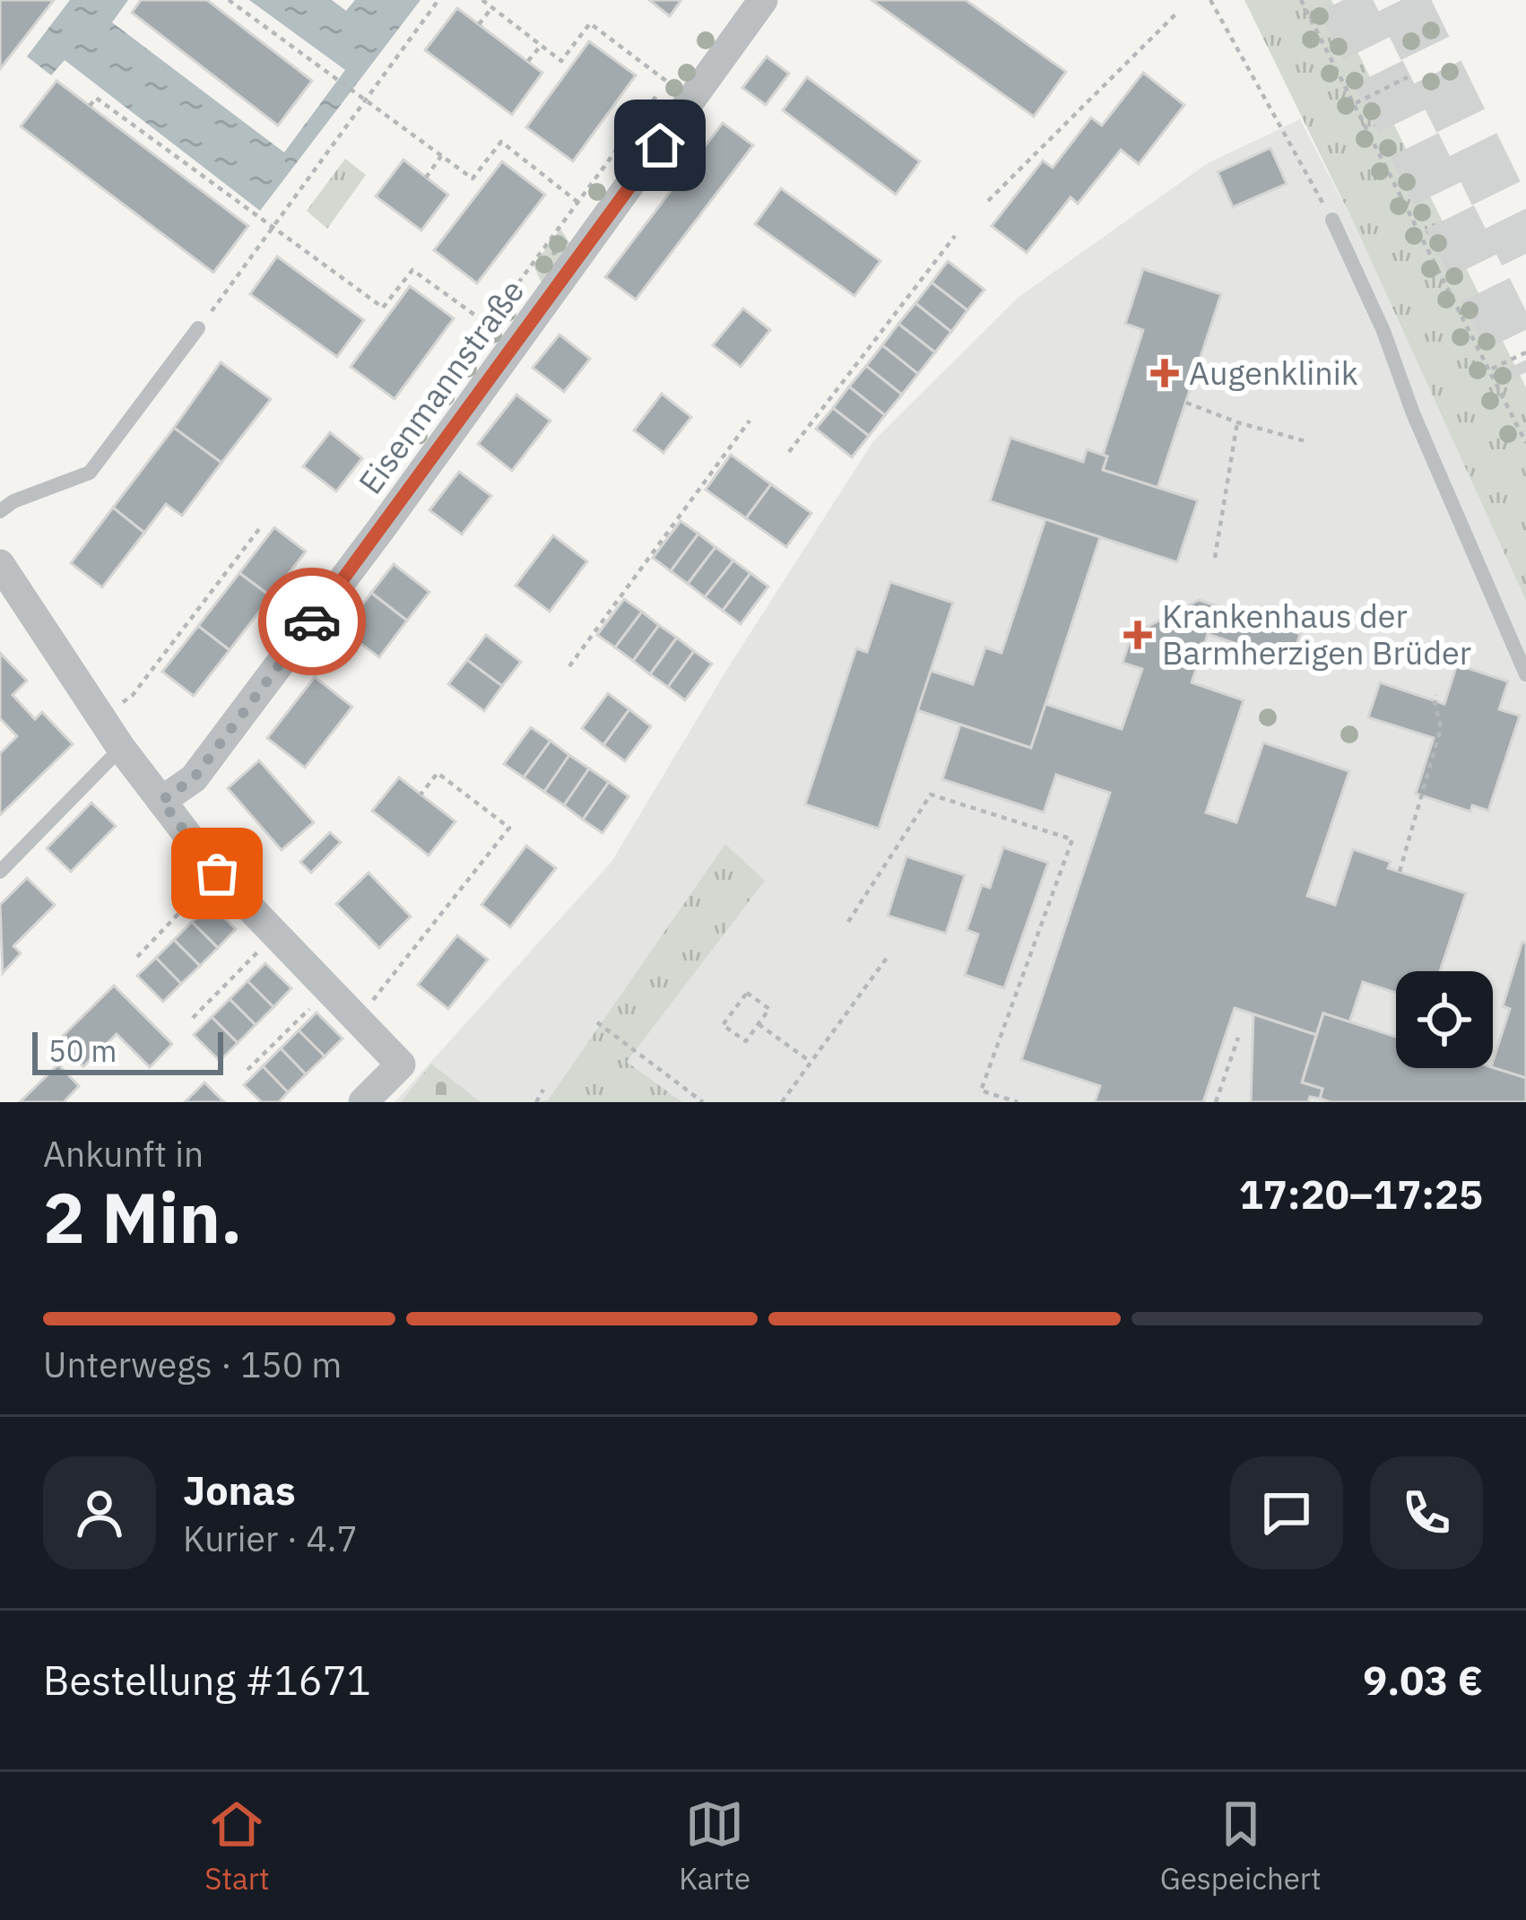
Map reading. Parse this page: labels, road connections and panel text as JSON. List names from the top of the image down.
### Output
{
  "streets": {
    "street": ["Eisenmannstraße"]
  },
  "places": {
    "health": ["Augenklinik", "Krankenhaus der Barmherzigen Brüder"]
  },
  "scale_bar": "50 m",
  "page": {
    "scale": "50 m",
    "heading": ["2 Min.", "Ankunft in", "17:20–17:25"],
    "panel": [
      "Jonas",
      "Kurier · 4.7",
      "Bestellung #1671",
      "9.03 €"
    ],
    "bar": "Unterwegs · 150 m",
    "tabs": ["Start", "Karte", "Gespeichert"]
  }
}
